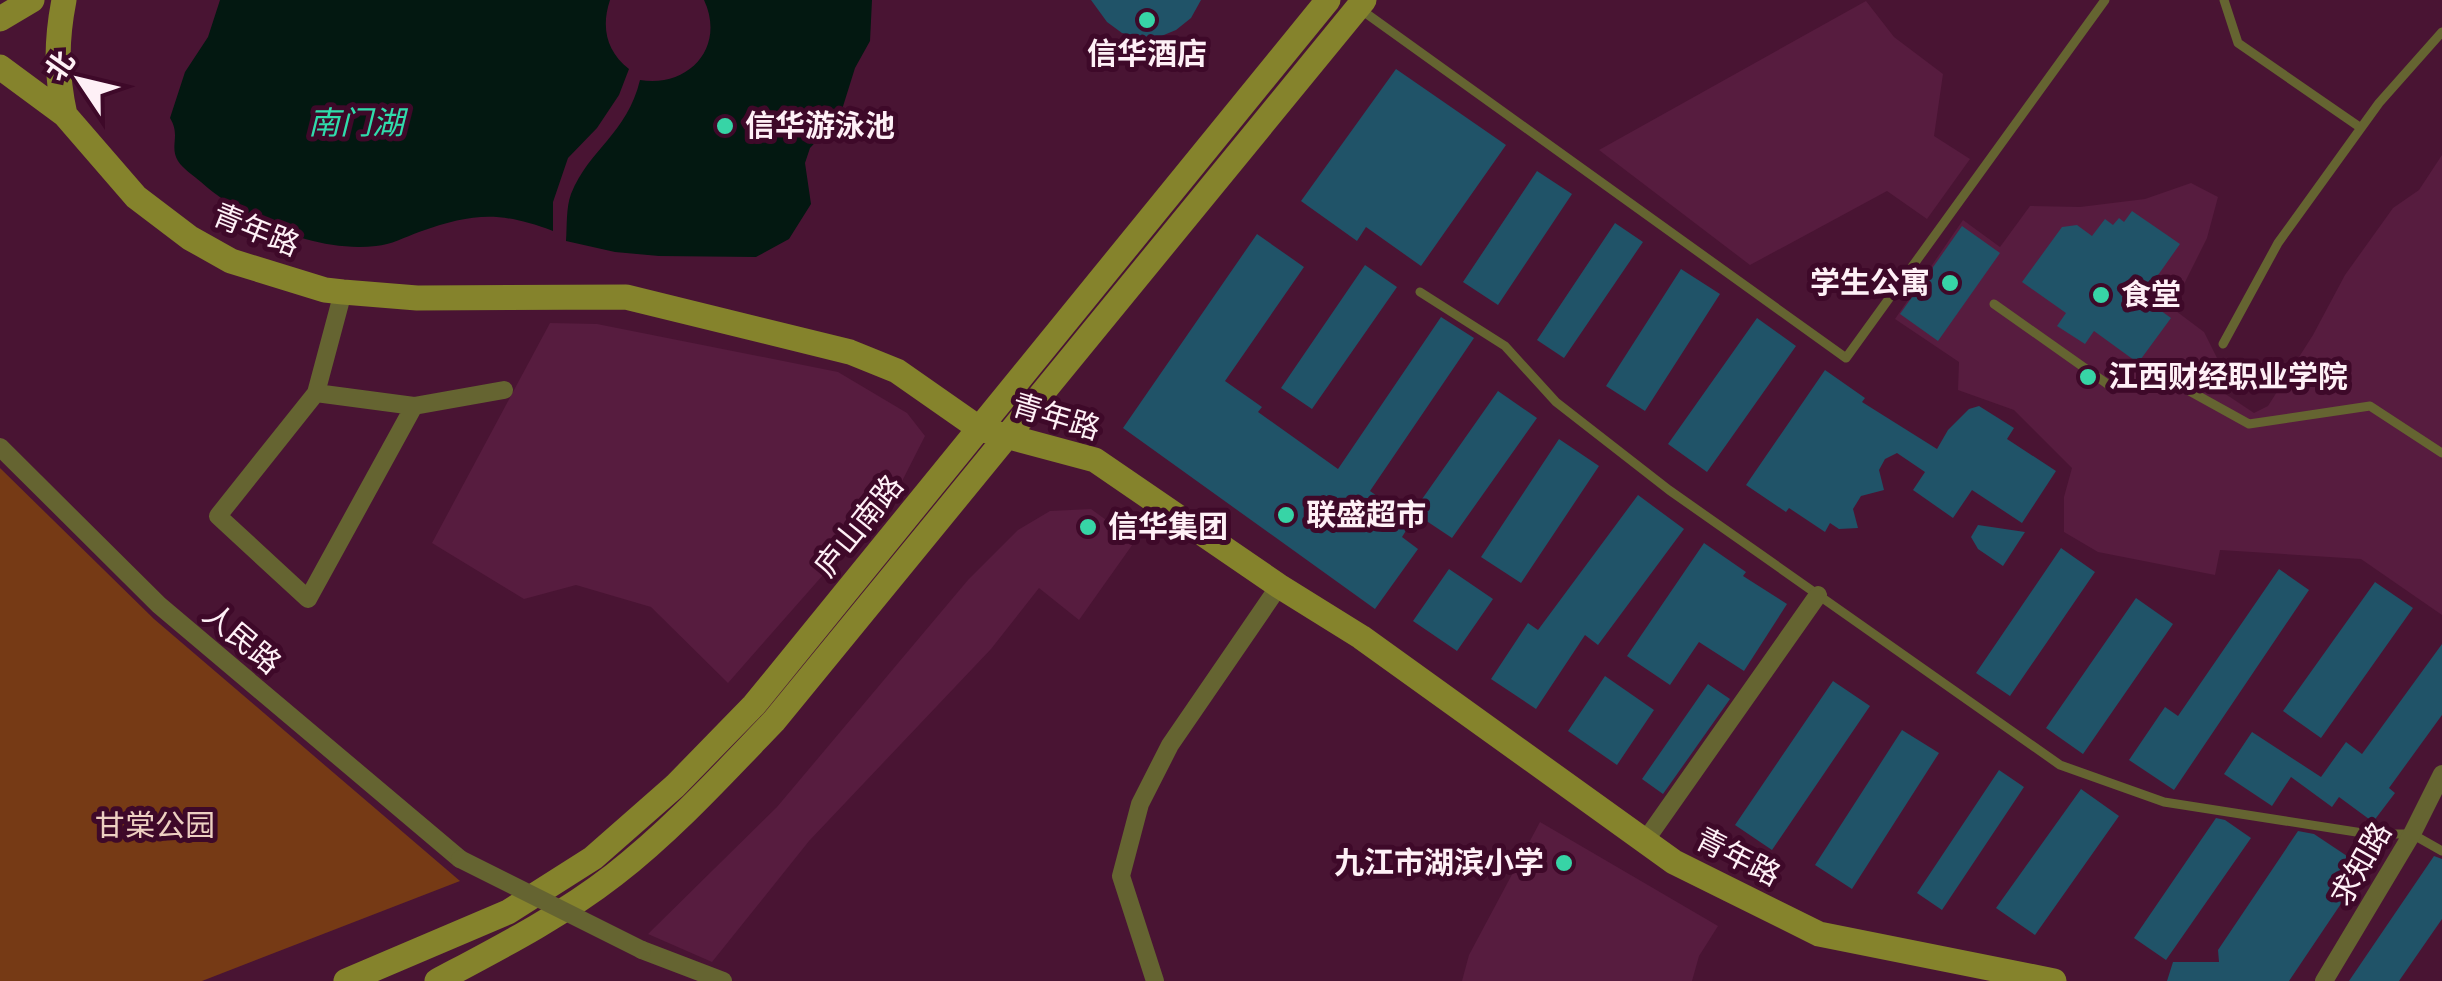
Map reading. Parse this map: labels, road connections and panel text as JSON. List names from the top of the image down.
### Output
{
  "streets": {
    "main road": ["青年路", "庐山南路"],
    "street": ["人民路", "求知路"]
  },
  "crossings": [
    ["青年路", "庐山南路"]
  ],
  "water": ["南门湖"],
  "parks": ["甘棠公园"],
  "places": [
    "信华酒店",
    "信华游泳池",
    "学生公寓",
    "食堂",
    "江西财经职业学院",
    "联盛超市",
    "信华集团",
    "九江市湖滨小学"
  ],
  "north": "top left"
}
